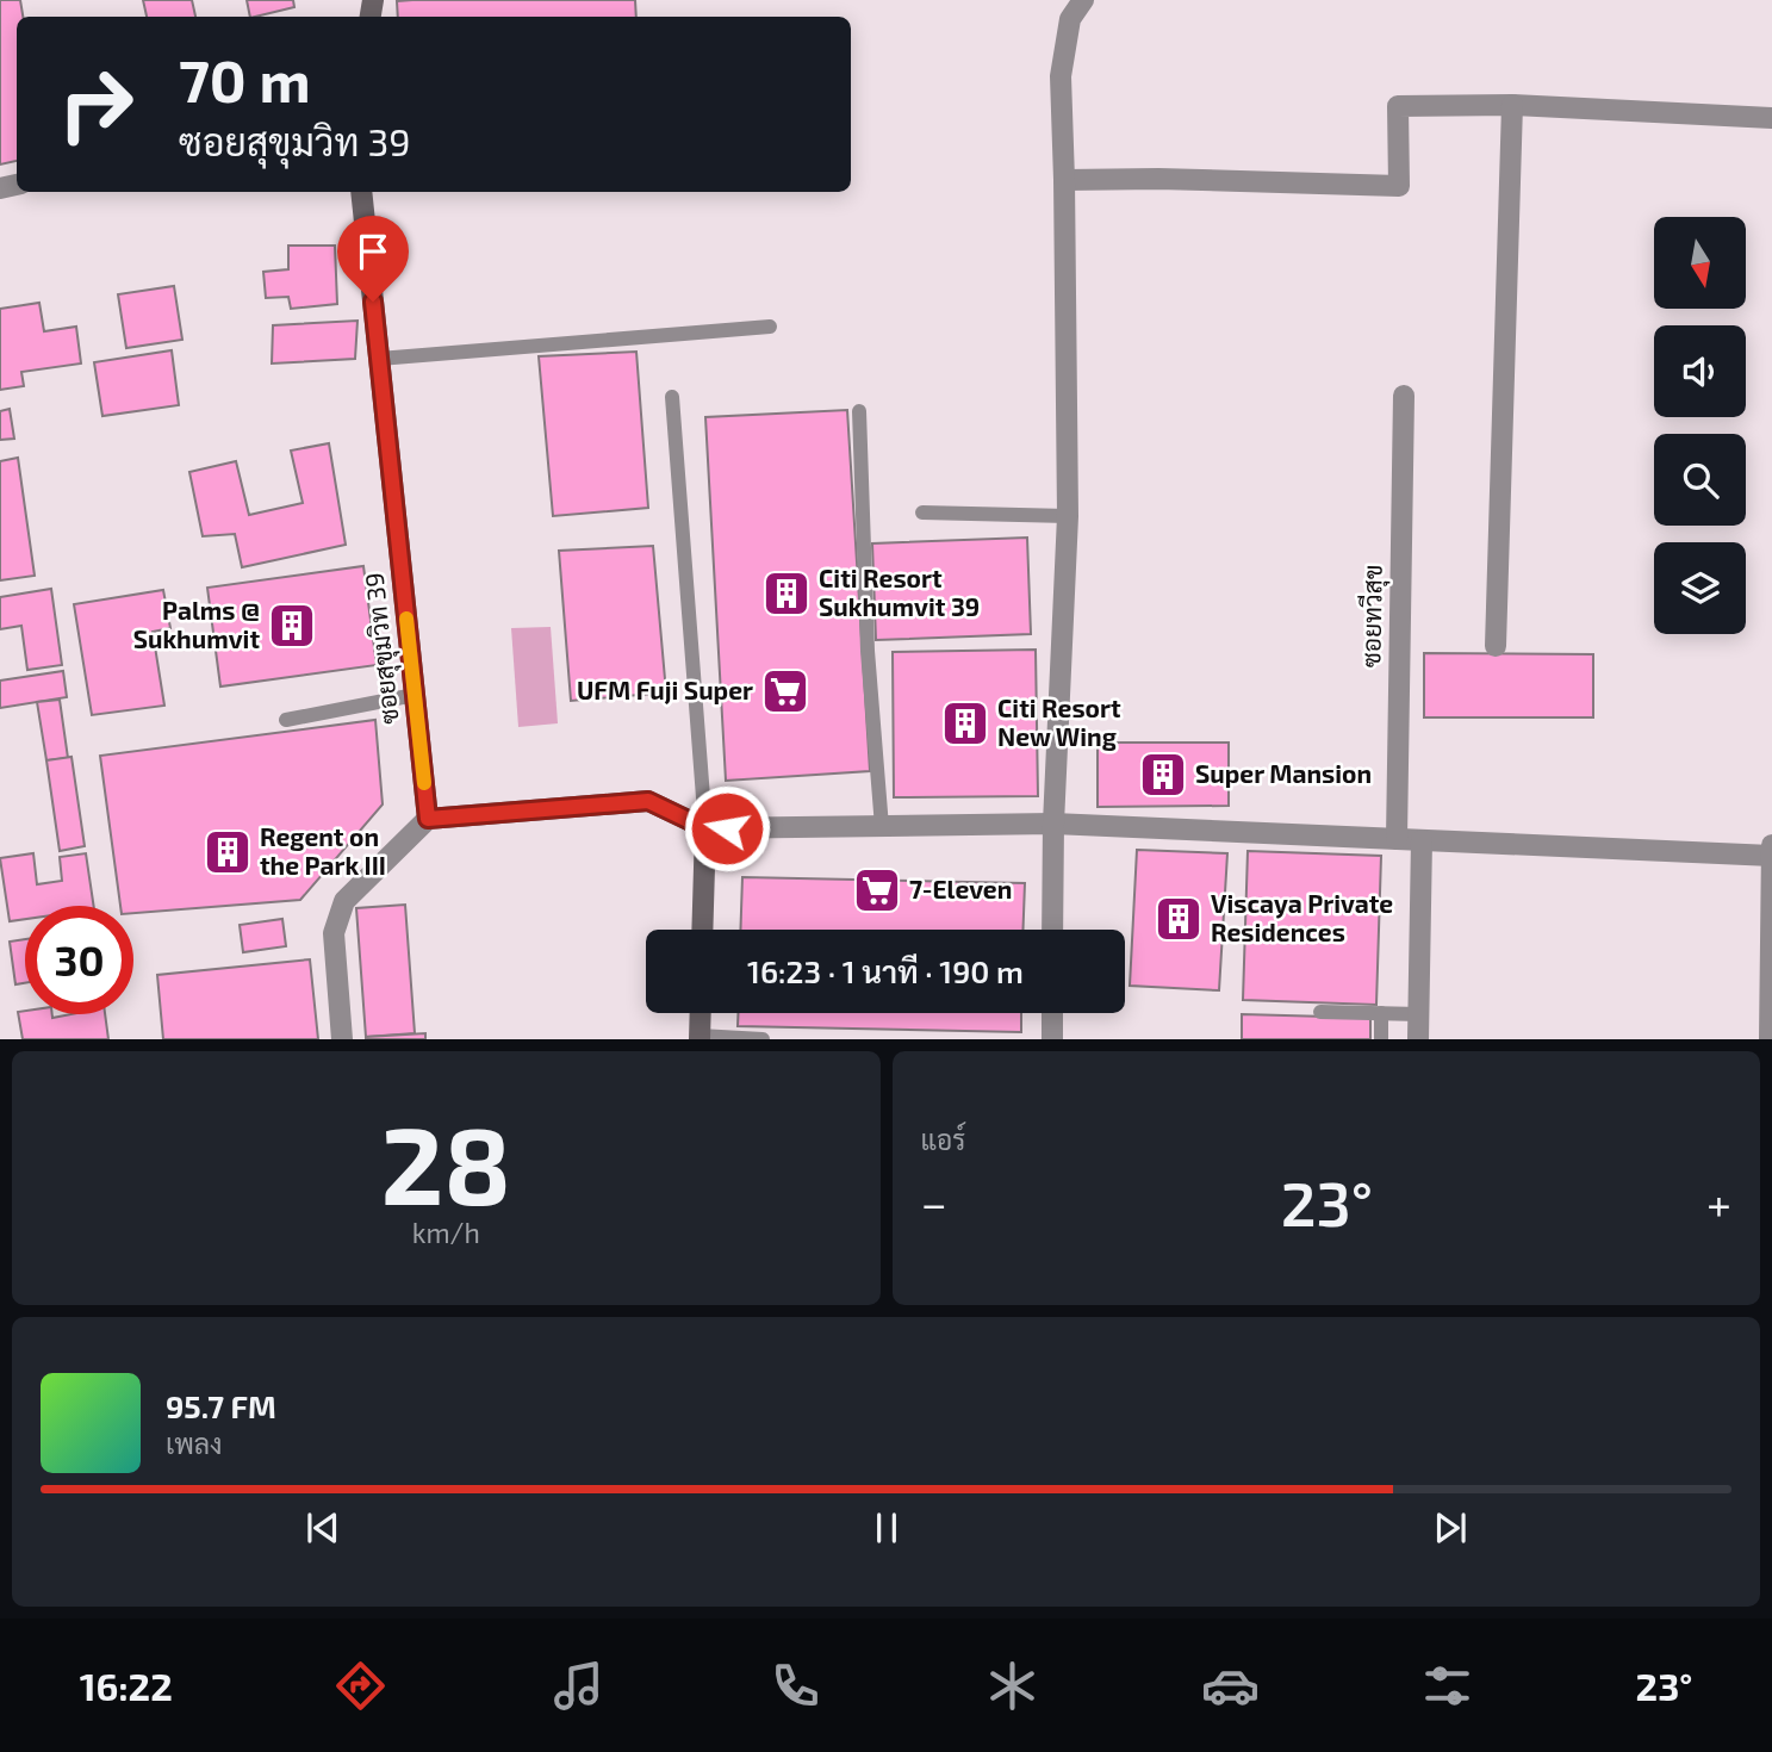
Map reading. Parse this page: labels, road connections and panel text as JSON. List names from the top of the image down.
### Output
{
  "streets": {
    "street": ["ซอยทวีสุข", "ซอยสุขุมวิท 39"]
  },
  "places": {
    "building": [
      "Citi Resort Sukhumvit 39",
      "Palms @ Sukhumvit",
      "Citi Resort New Wing",
      "Super Mansion",
      "Regent on the Park III",
      "Viscaya Private Residences"
    ],
    "supermarket": ["UFM Fuji Super", "7-Eleven"]
  },
  "north": "bottom",
  "page": {
    "turn": ["70 m", "ซอยสุขุมวิท 39"],
    "limit": "30",
    "trip": "16:23 · 1 นาที · 190 m",
    "tile": [
      ["28", "km/h"],
      "แอร์"
    ],
    "heat": ["−", "23°", "+"],
    "song": ["95.7 FM", "เพลง"],
    "tabs": ["16:22", "23°"]
  }
}
